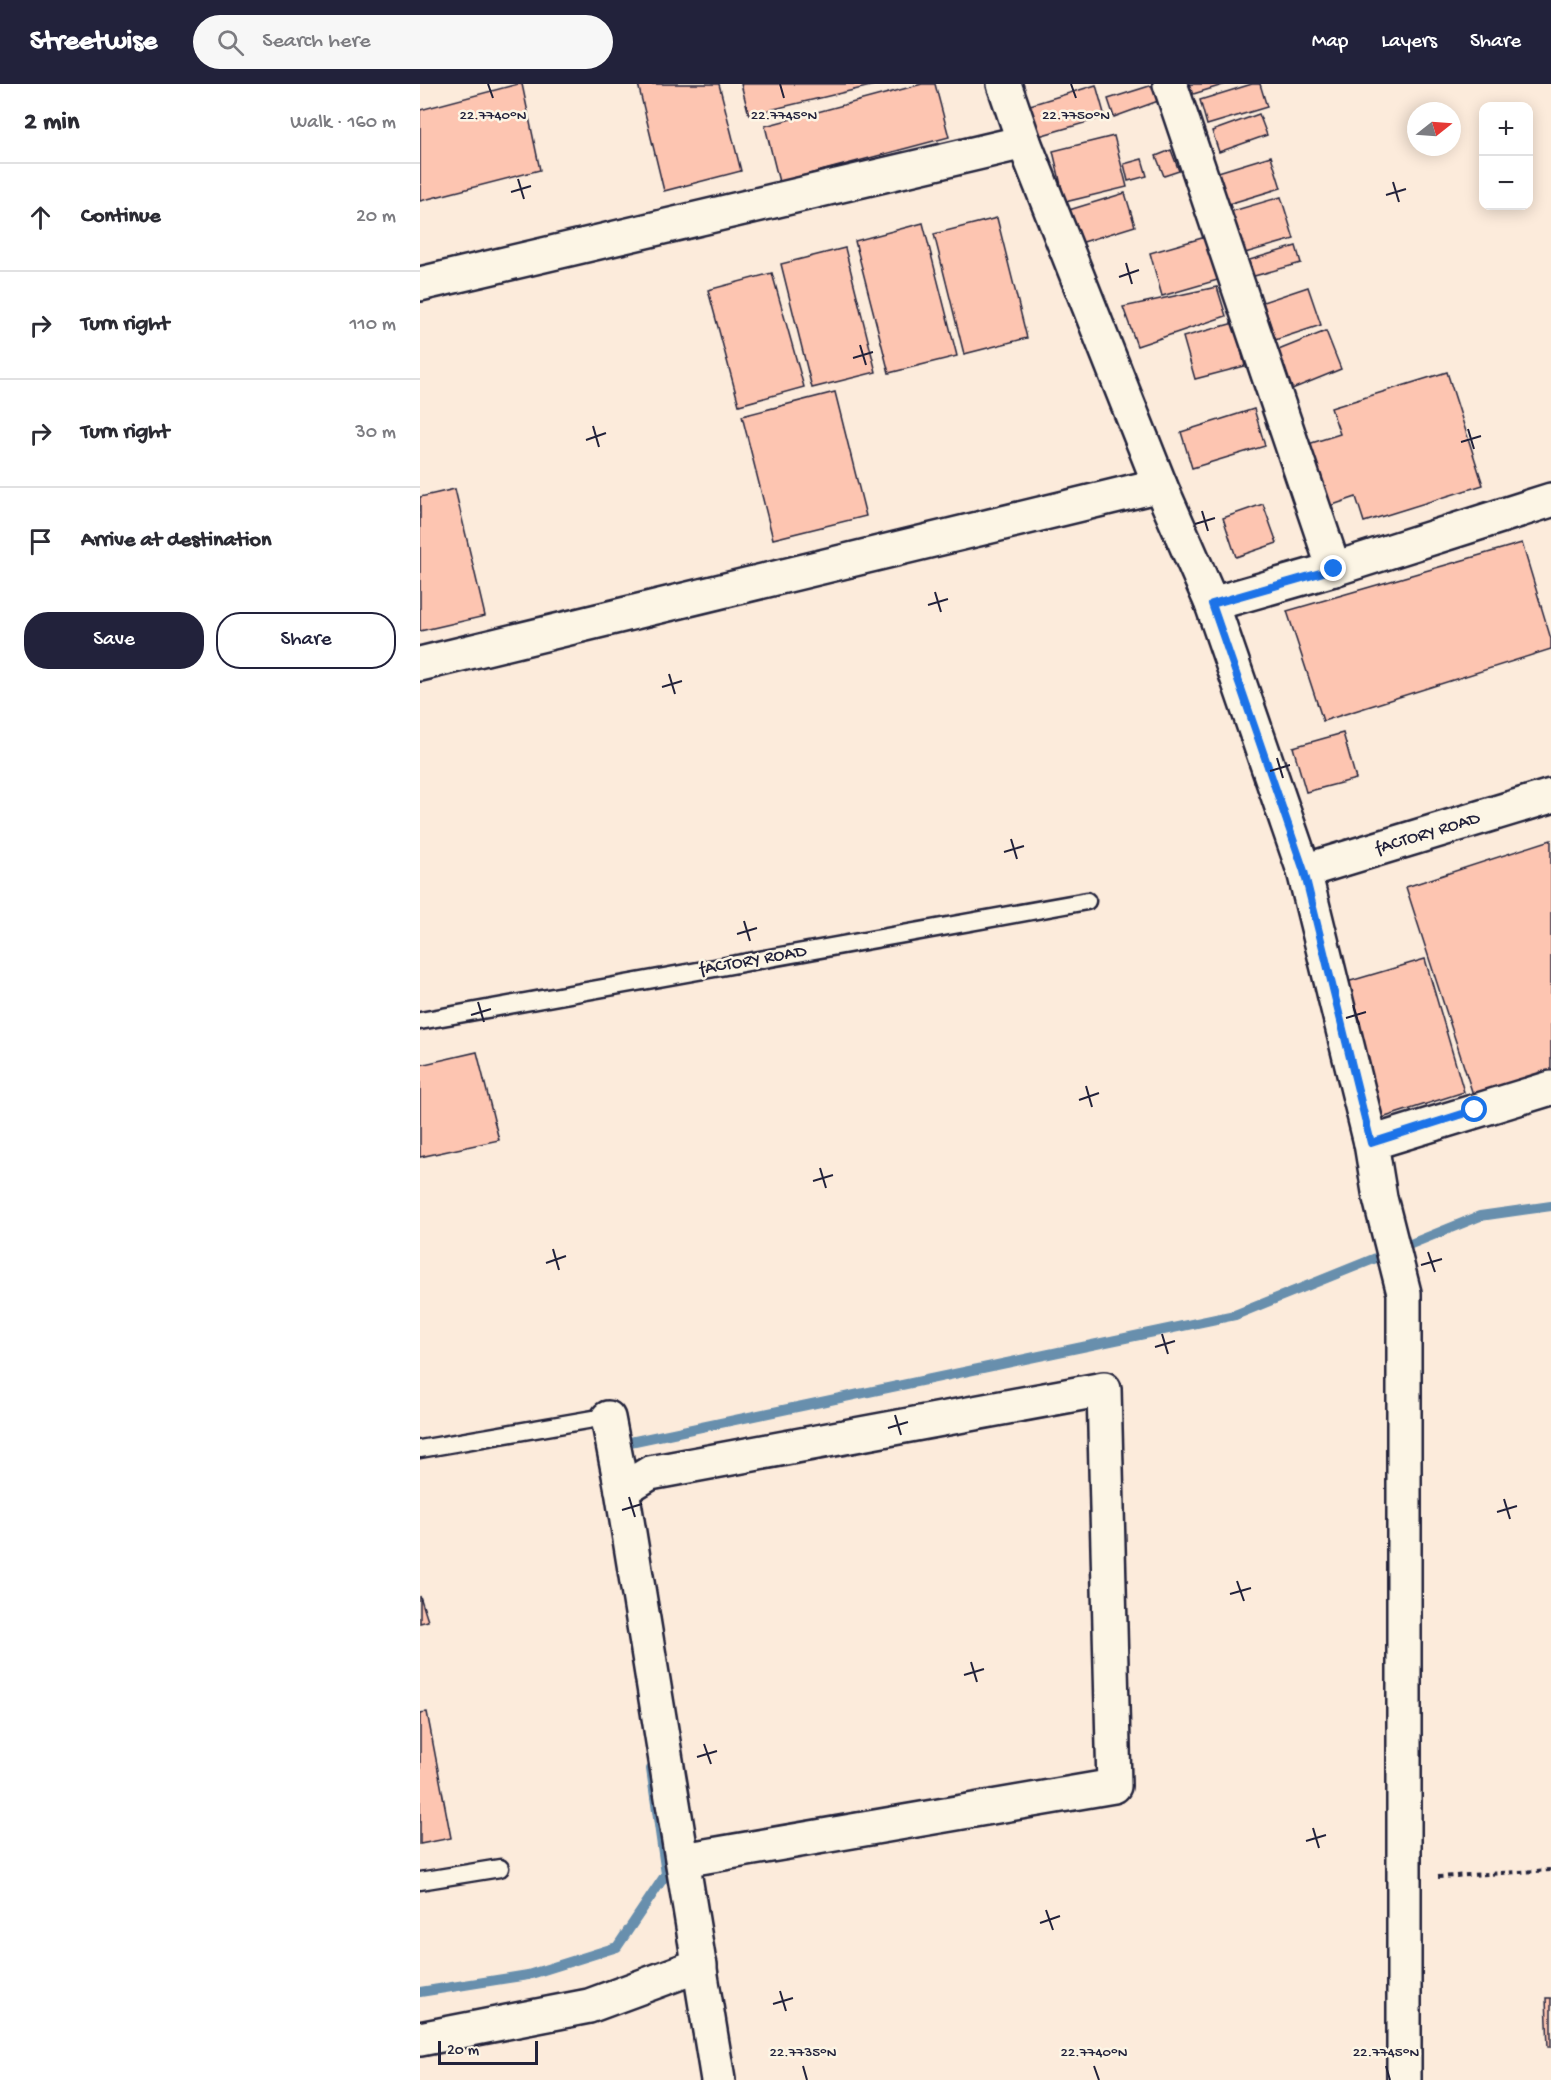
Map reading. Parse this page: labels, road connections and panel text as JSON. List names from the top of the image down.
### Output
{
  "streets": {
    "street": ["fACTORY ROAD"]
  },
  "scale_bar": "20 m",
  "north": "right",
  "page": {
    "header": "Streetwise",
    "search": "Search here",
    "nav": ["Map", "Layers", "Share"],
    "heading": ["2 min", "Walk · 160 m"],
    "map_buttons": ["+", "−"],
    "list": [
      ["Continue", "20 m"],
      ["Turn right", "110 m"],
      ["Turn right", "30 m"],
      "Arrive at destination"
    ],
    "buttons": ["Save", "Share"],
    "scale": "20 m"
  },
  "coordinates": [
    "22.7740°N",
    "22.7745°N",
    "22.7750°N",
    "22.7735°N"
  ]
}
